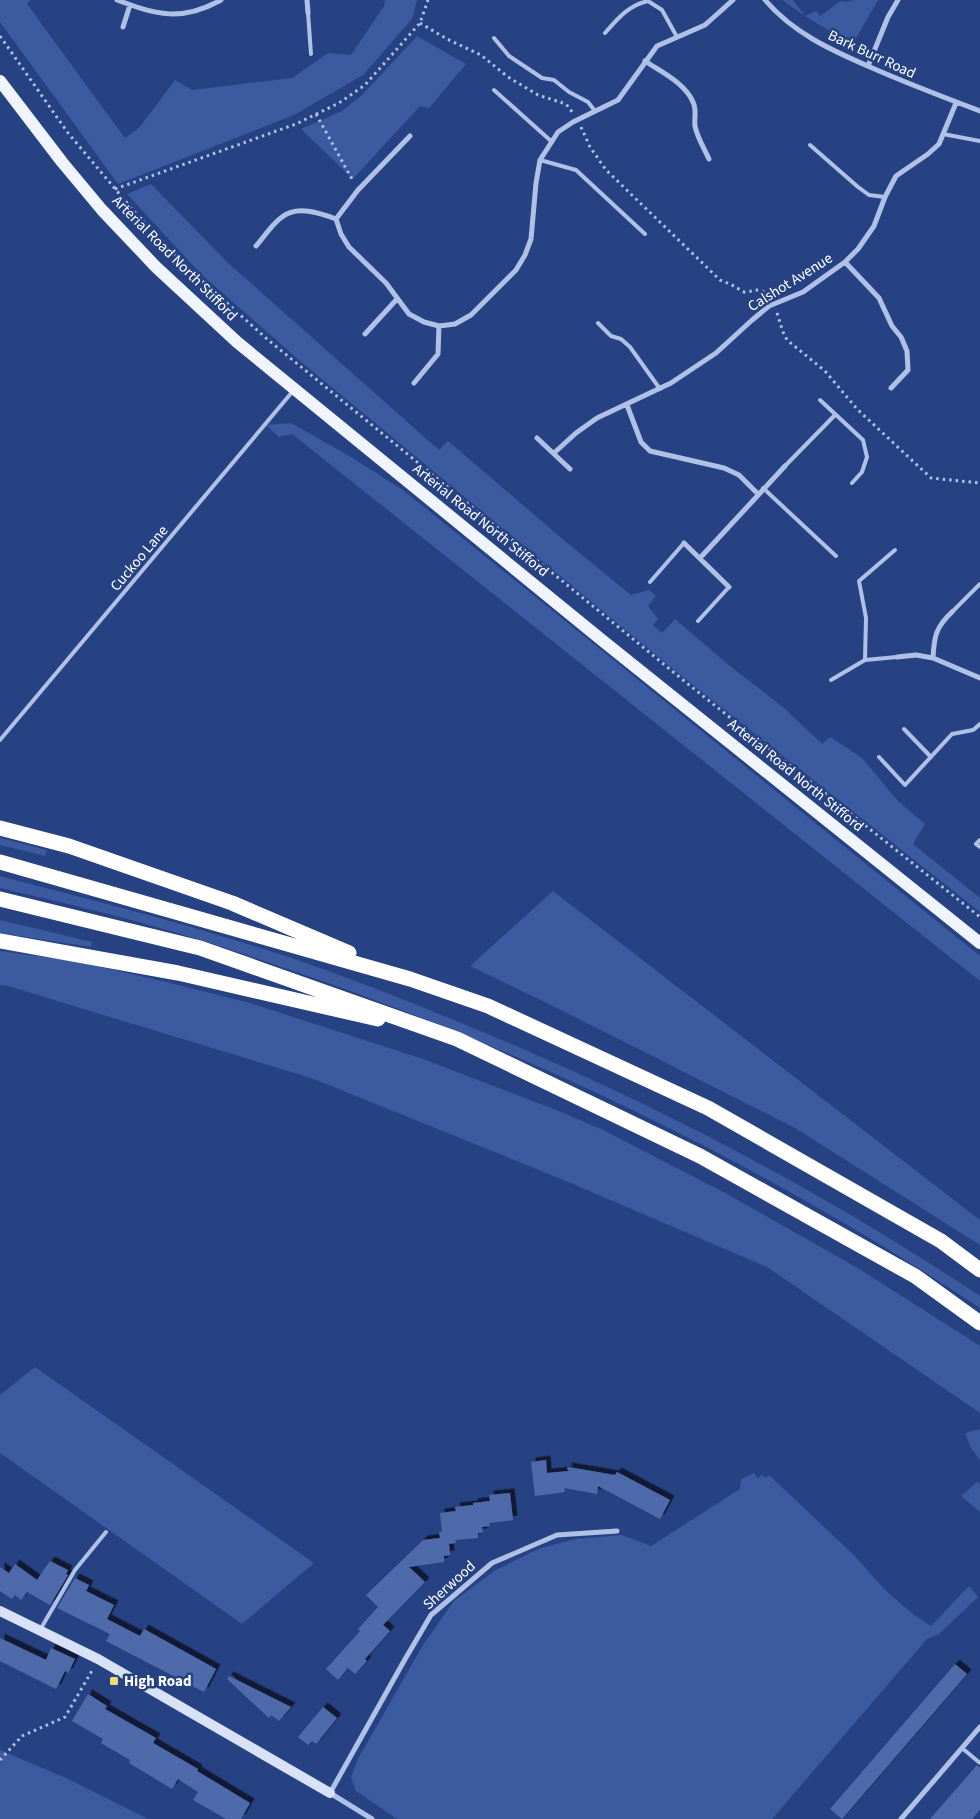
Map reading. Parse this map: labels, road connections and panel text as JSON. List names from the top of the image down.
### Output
{
  "streets": {
    "main road": ["Arterial Road North Stifford"],
    "street": ["Bark Burr Road", "Calshot Avenue", "Sherwood"],
    "lane": ["Cuckoo Lane"]
  },
  "crossings": [
    ["Bark Burr Road", "Calshot Avenue"],
    ["Arterial Road North Stifford", "Cuckoo Lane"]
  ],
  "places": {
    "transit": ["High Road"]
  }
}
